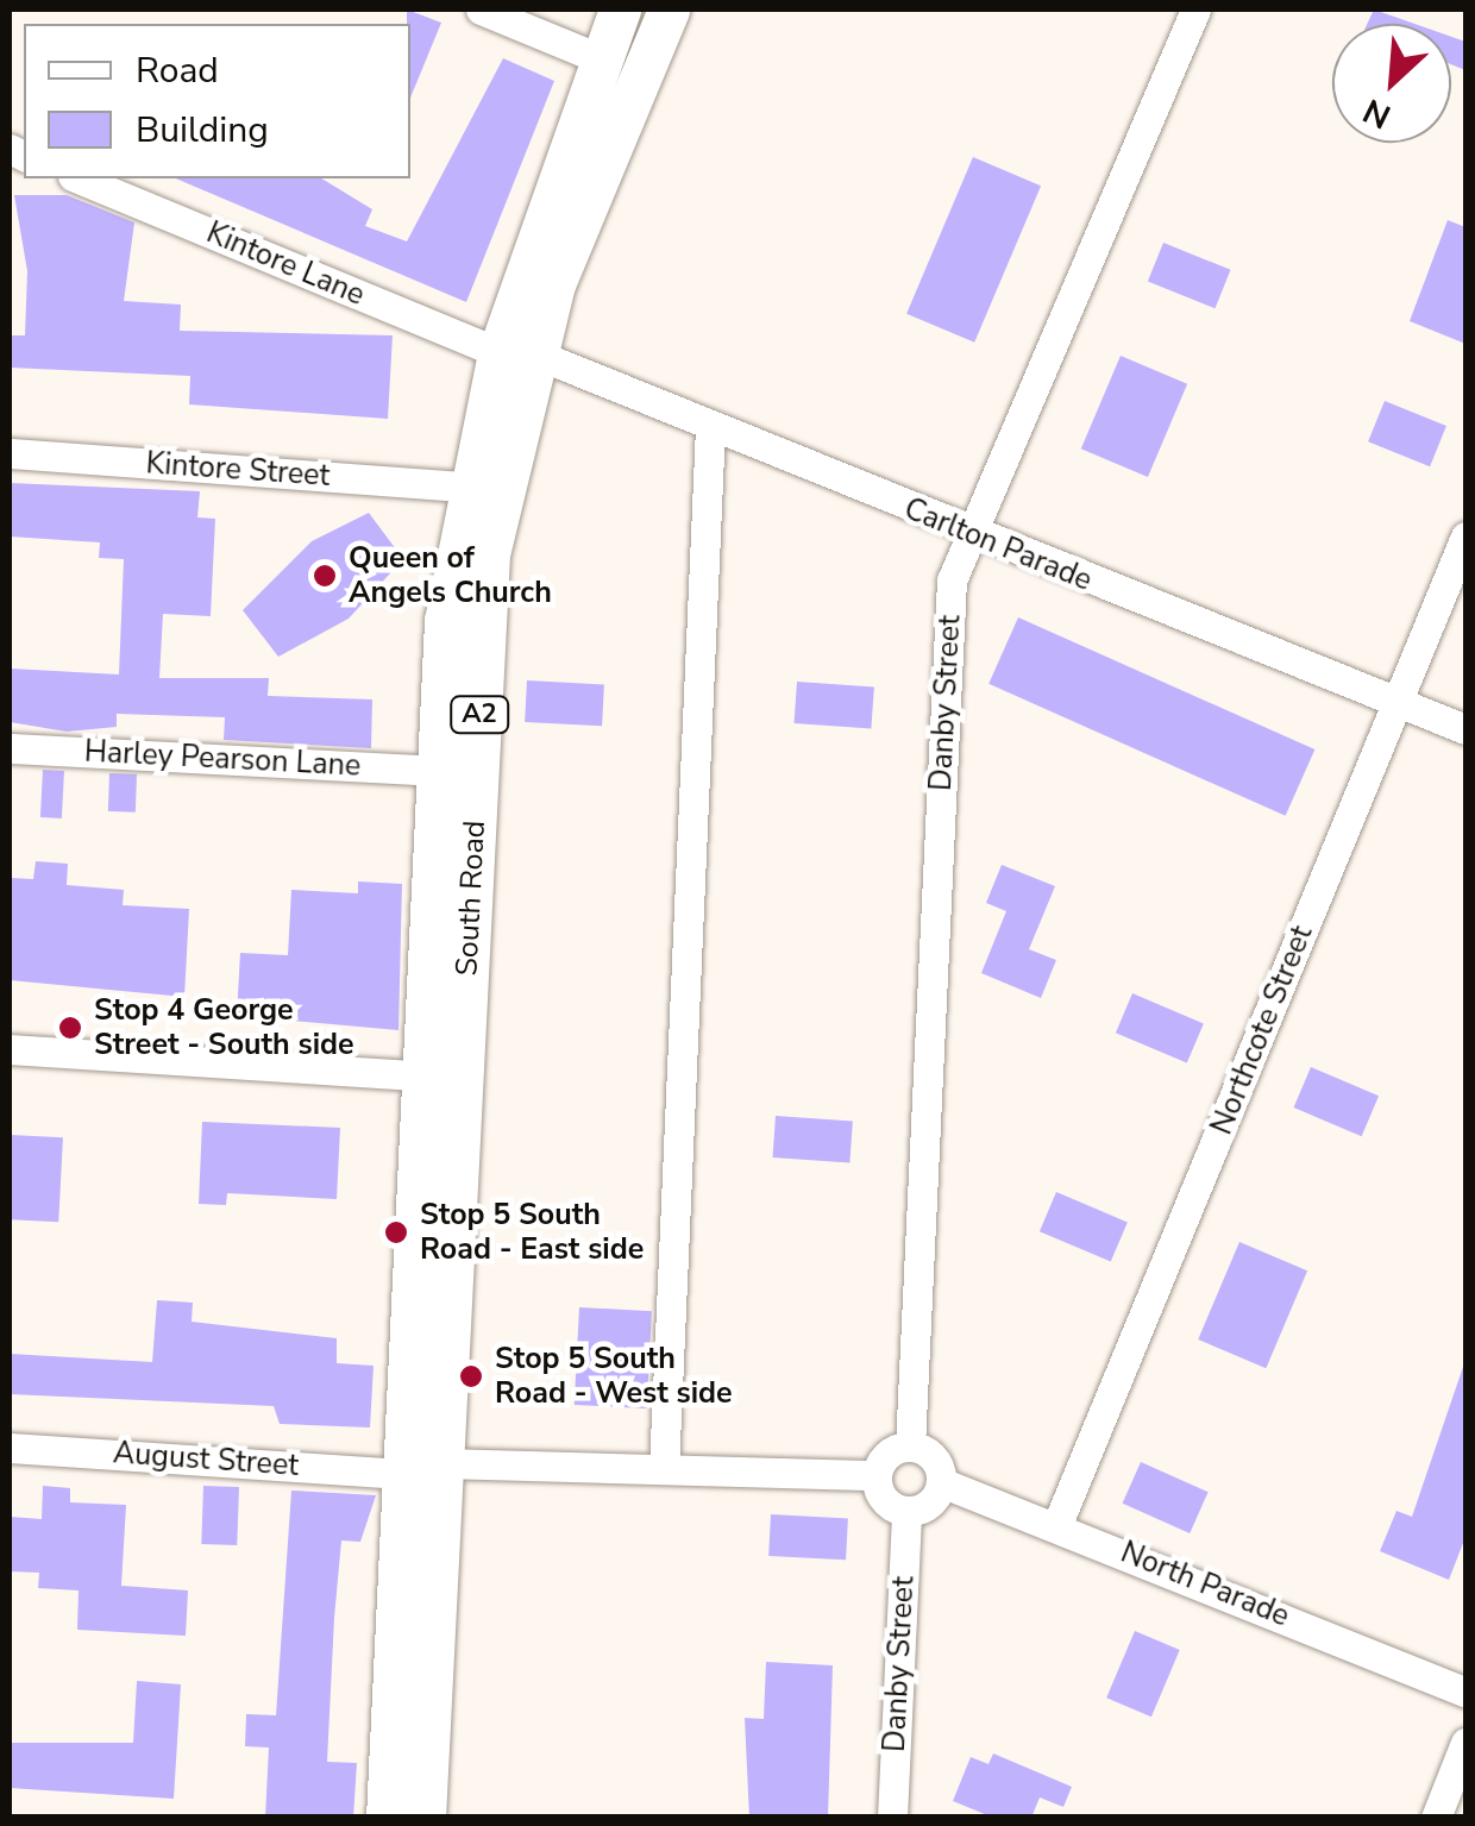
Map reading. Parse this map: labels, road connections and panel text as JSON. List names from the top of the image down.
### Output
{
  "streets": {
    "highway": ["A2", "South Road"],
    "street": [
      "Kintore Lane",
      "Kintore Street",
      "Carlton Parade",
      "Danby Street",
      "Harley Pearson Lane",
      "Northcote Street",
      "August Street",
      "North Parade"
    ]
  },
  "crossings": [
    ["Kintore Lane", "Carlton Parade"],
    ["Kintore Lane", "South Road"],
    ["Kintore Street", "South Road"],
    ["Carlton Parade", "Danby Street"],
    ["Carlton Parade", "South Road"],
    ["Carlton Parade", "Northcote Street"],
    ["Danby Street", "North Parade"],
    ["Harley Pearson Lane", "South Road"],
    ["South Road", "August Street"],
    ["Northcote Street", "North Parade"]
  ],
  "places": [
    "Queen of Angels Church",
    "Stop 4 George Street - South side",
    "Stop 5 South Road - East side",
    "Stop 5 South Road - West side"
  ],
  "legend": ["Road", "Building"],
  "north": "bottom left"
}
